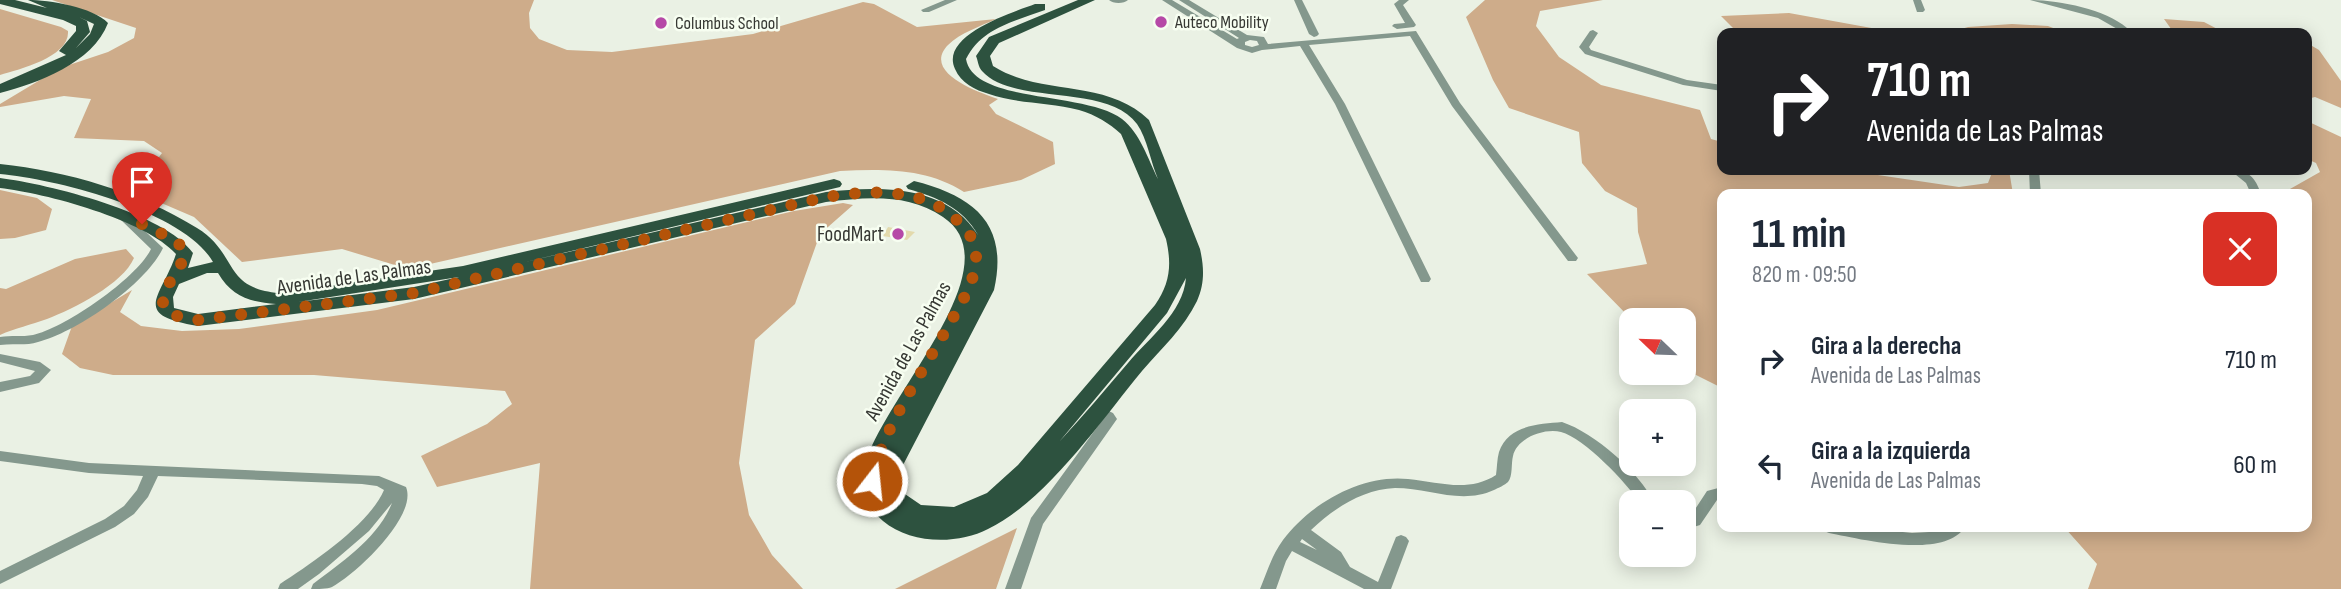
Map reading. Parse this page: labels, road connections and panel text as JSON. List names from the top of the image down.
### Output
{
  "streets": {
    "main road": ["Avenida de Las Palmas"]
  },
  "places": ["Auteco Mobility", "Columbus School", "FoodMart"],
  "north": "top left",
  "page": {
    "turn": ["710 m", "Avenida de Las Palmas"],
    "heading": ["11 min", "820 m · 09:50"],
    "map_buttons": ["+", "−"],
    "list": [
      {
        "name": "Gira a la derecha",
        "note": "Avenida de Las Palmas",
        "value": "710 m"
      },
      {
        "name": "Gira a la izquierda",
        "note": "Avenida de Las Palmas",
        "value": "60 m"
      }
    ]
  }
}
